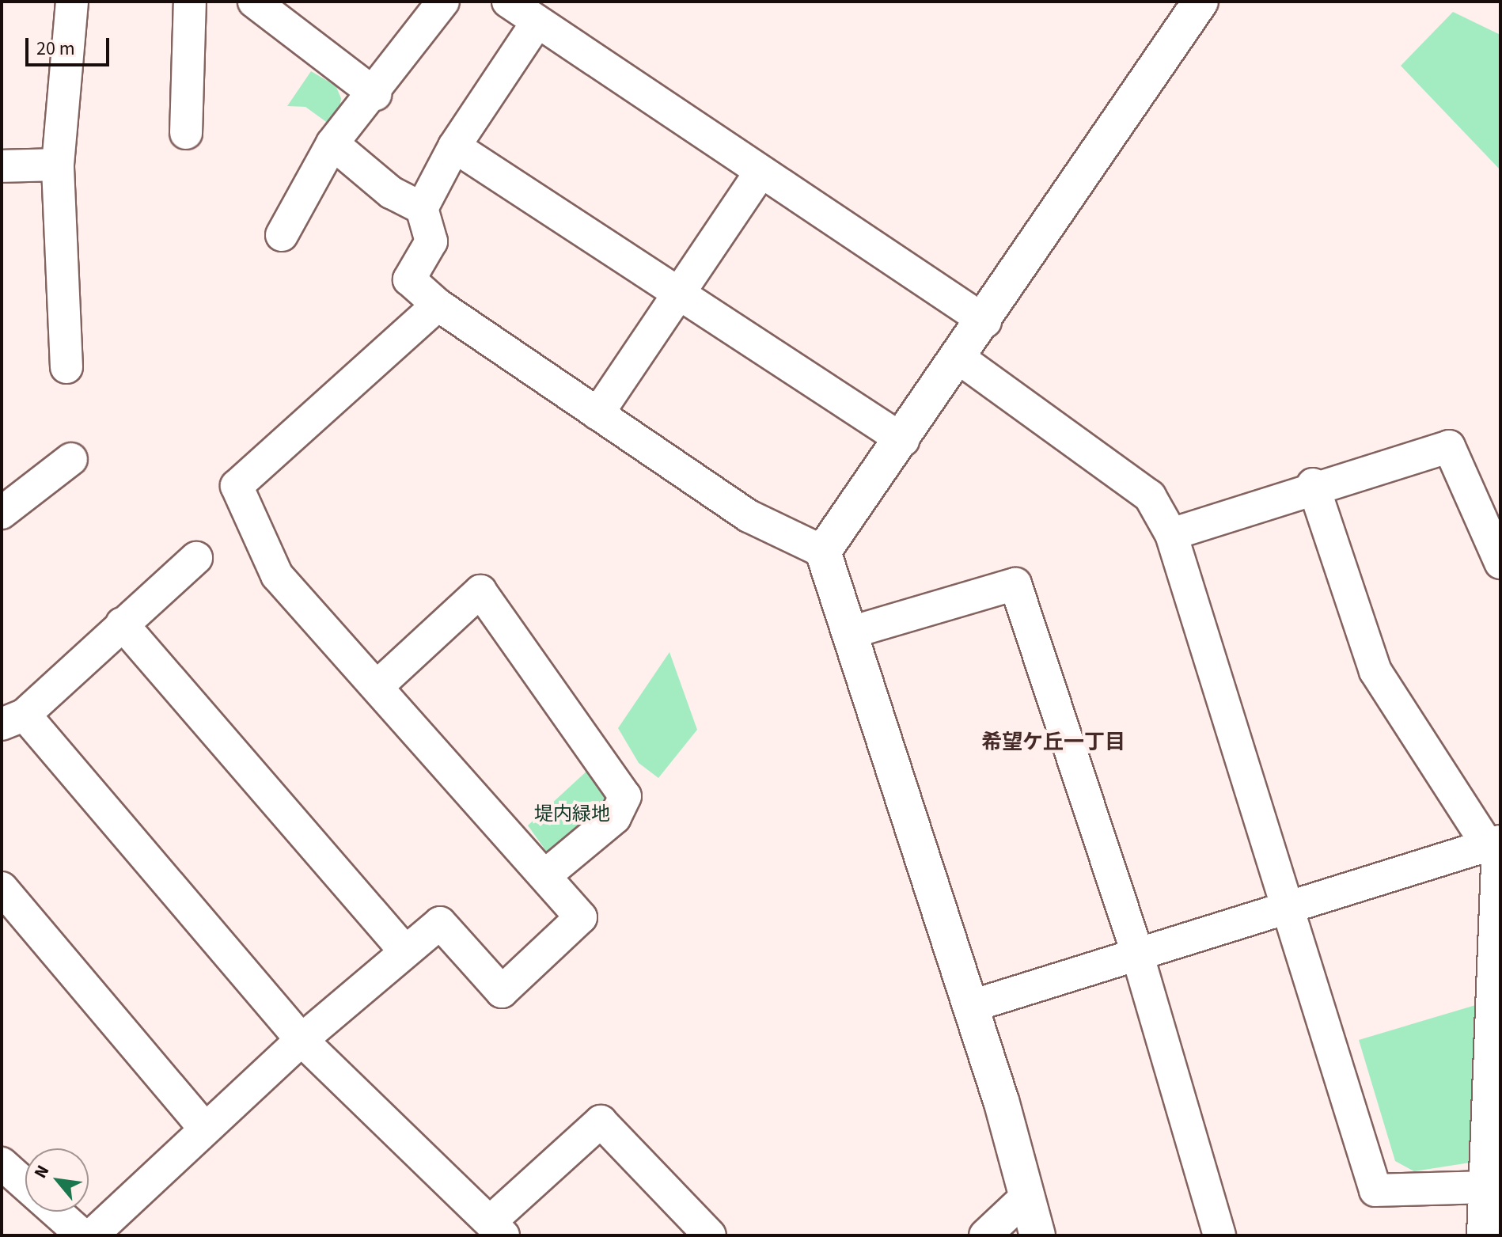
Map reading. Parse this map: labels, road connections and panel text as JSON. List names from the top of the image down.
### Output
{
  "districts": ["希望ケ丘一丁目"],
  "parks": ["堤内緑地"],
  "scale_bar": "20 m",
  "north": "top left"
}
